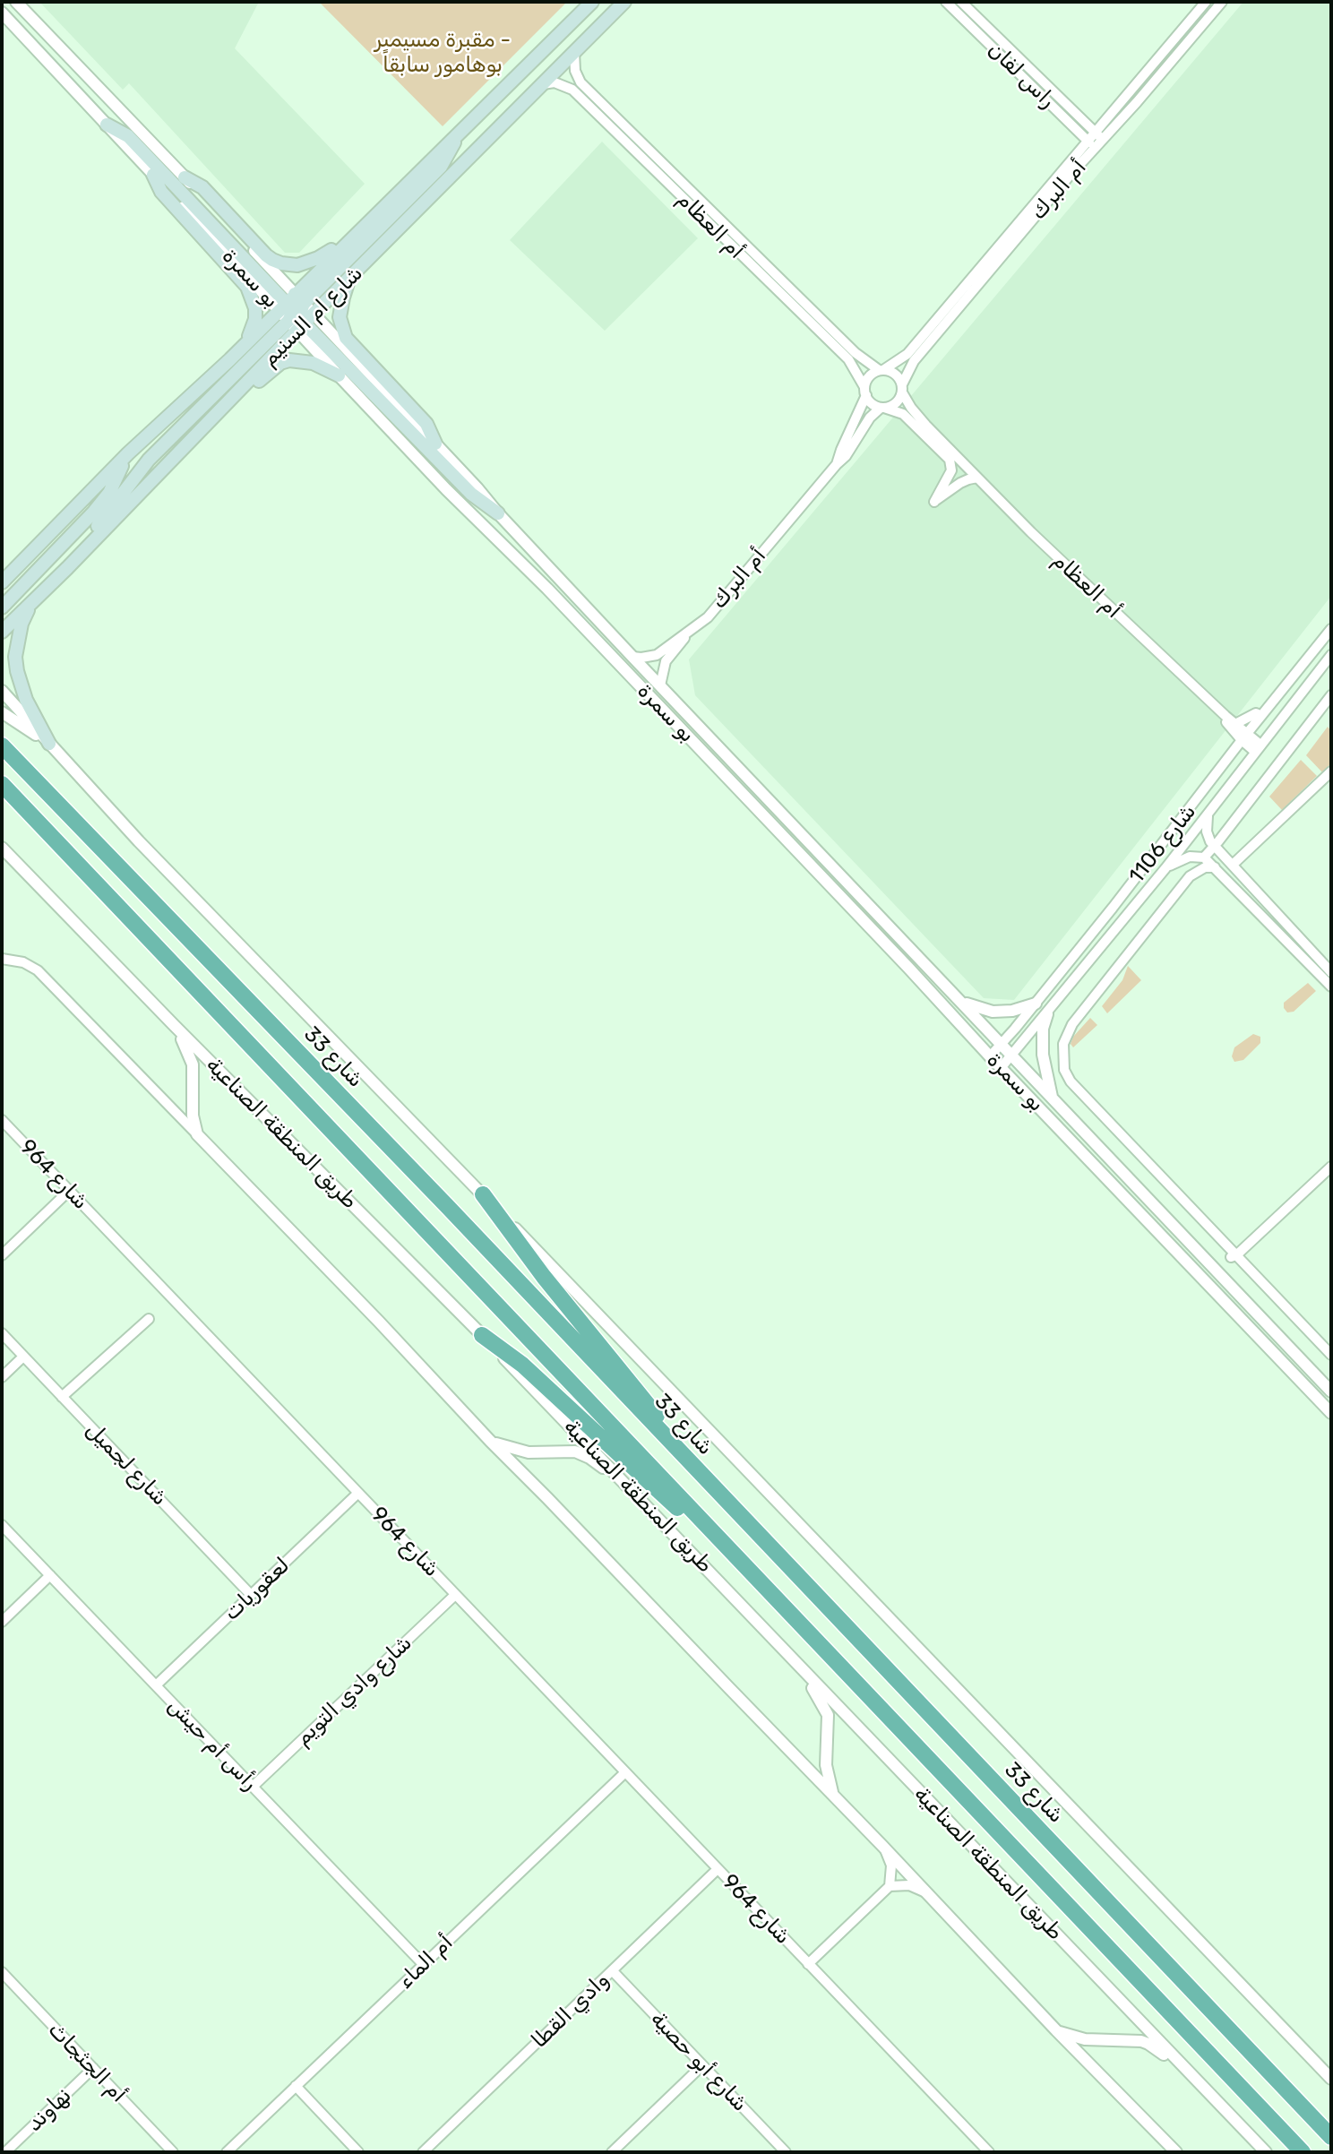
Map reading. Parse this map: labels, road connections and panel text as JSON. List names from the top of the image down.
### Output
{
  "streets": {
    "highway": ["شارع 33"],
    "main road": ["شارع ام السنيم"],
    "street": [
      "راس لفان",
      "أم البرك",
      "أم العظام",
      "بو سمرة",
      "شارع 1106",
      "طريق المنطقة الصناعية",
      "شارع 964",
      "شارع لجميل",
      "لعقوريات",
      "شارع وادي التويم",
      "رأس أم حيش",
      "أم الماء",
      "وادي القطا",
      "شارع أبو حصية",
      "أم الجثجاث",
      "نهاوند"
    ]
  },
  "crossings": [
    ["راس لفان", "أم البرك"],
    ["أم البرك", "أم العظام"],
    ["أم البرك", "بو سمرة"],
    ["أم العظام", "شارع ام السنيم"],
    ["أم العظام", "شارع 1106"],
    ["بو سمرة", "شارع ام السنيم"],
    ["بو سمرة", "شارع 1106"],
    ["شارع 964", "لعقوريات"],
    ["شارع 964", "شارع وادي التويم"],
    ["شارع 964", "أم الماء"],
    ["شارع 964", "وادي القطا"],
    ["شارع لجميل", "لعقوريات"],
    ["لعقوريات", "رأس أم حيش"],
    ["شارع وادي التويم", "رأس أم حيش"],
    ["رأس أم حيش", "أم الماء"],
    ["وادي القطا", "شارع أبو حصية"],
    ["أم الجثجاث", "نهاوند"]
  ],
  "parks": ["مقبرة مسيمير - بوهامور سابقاً"]
}
